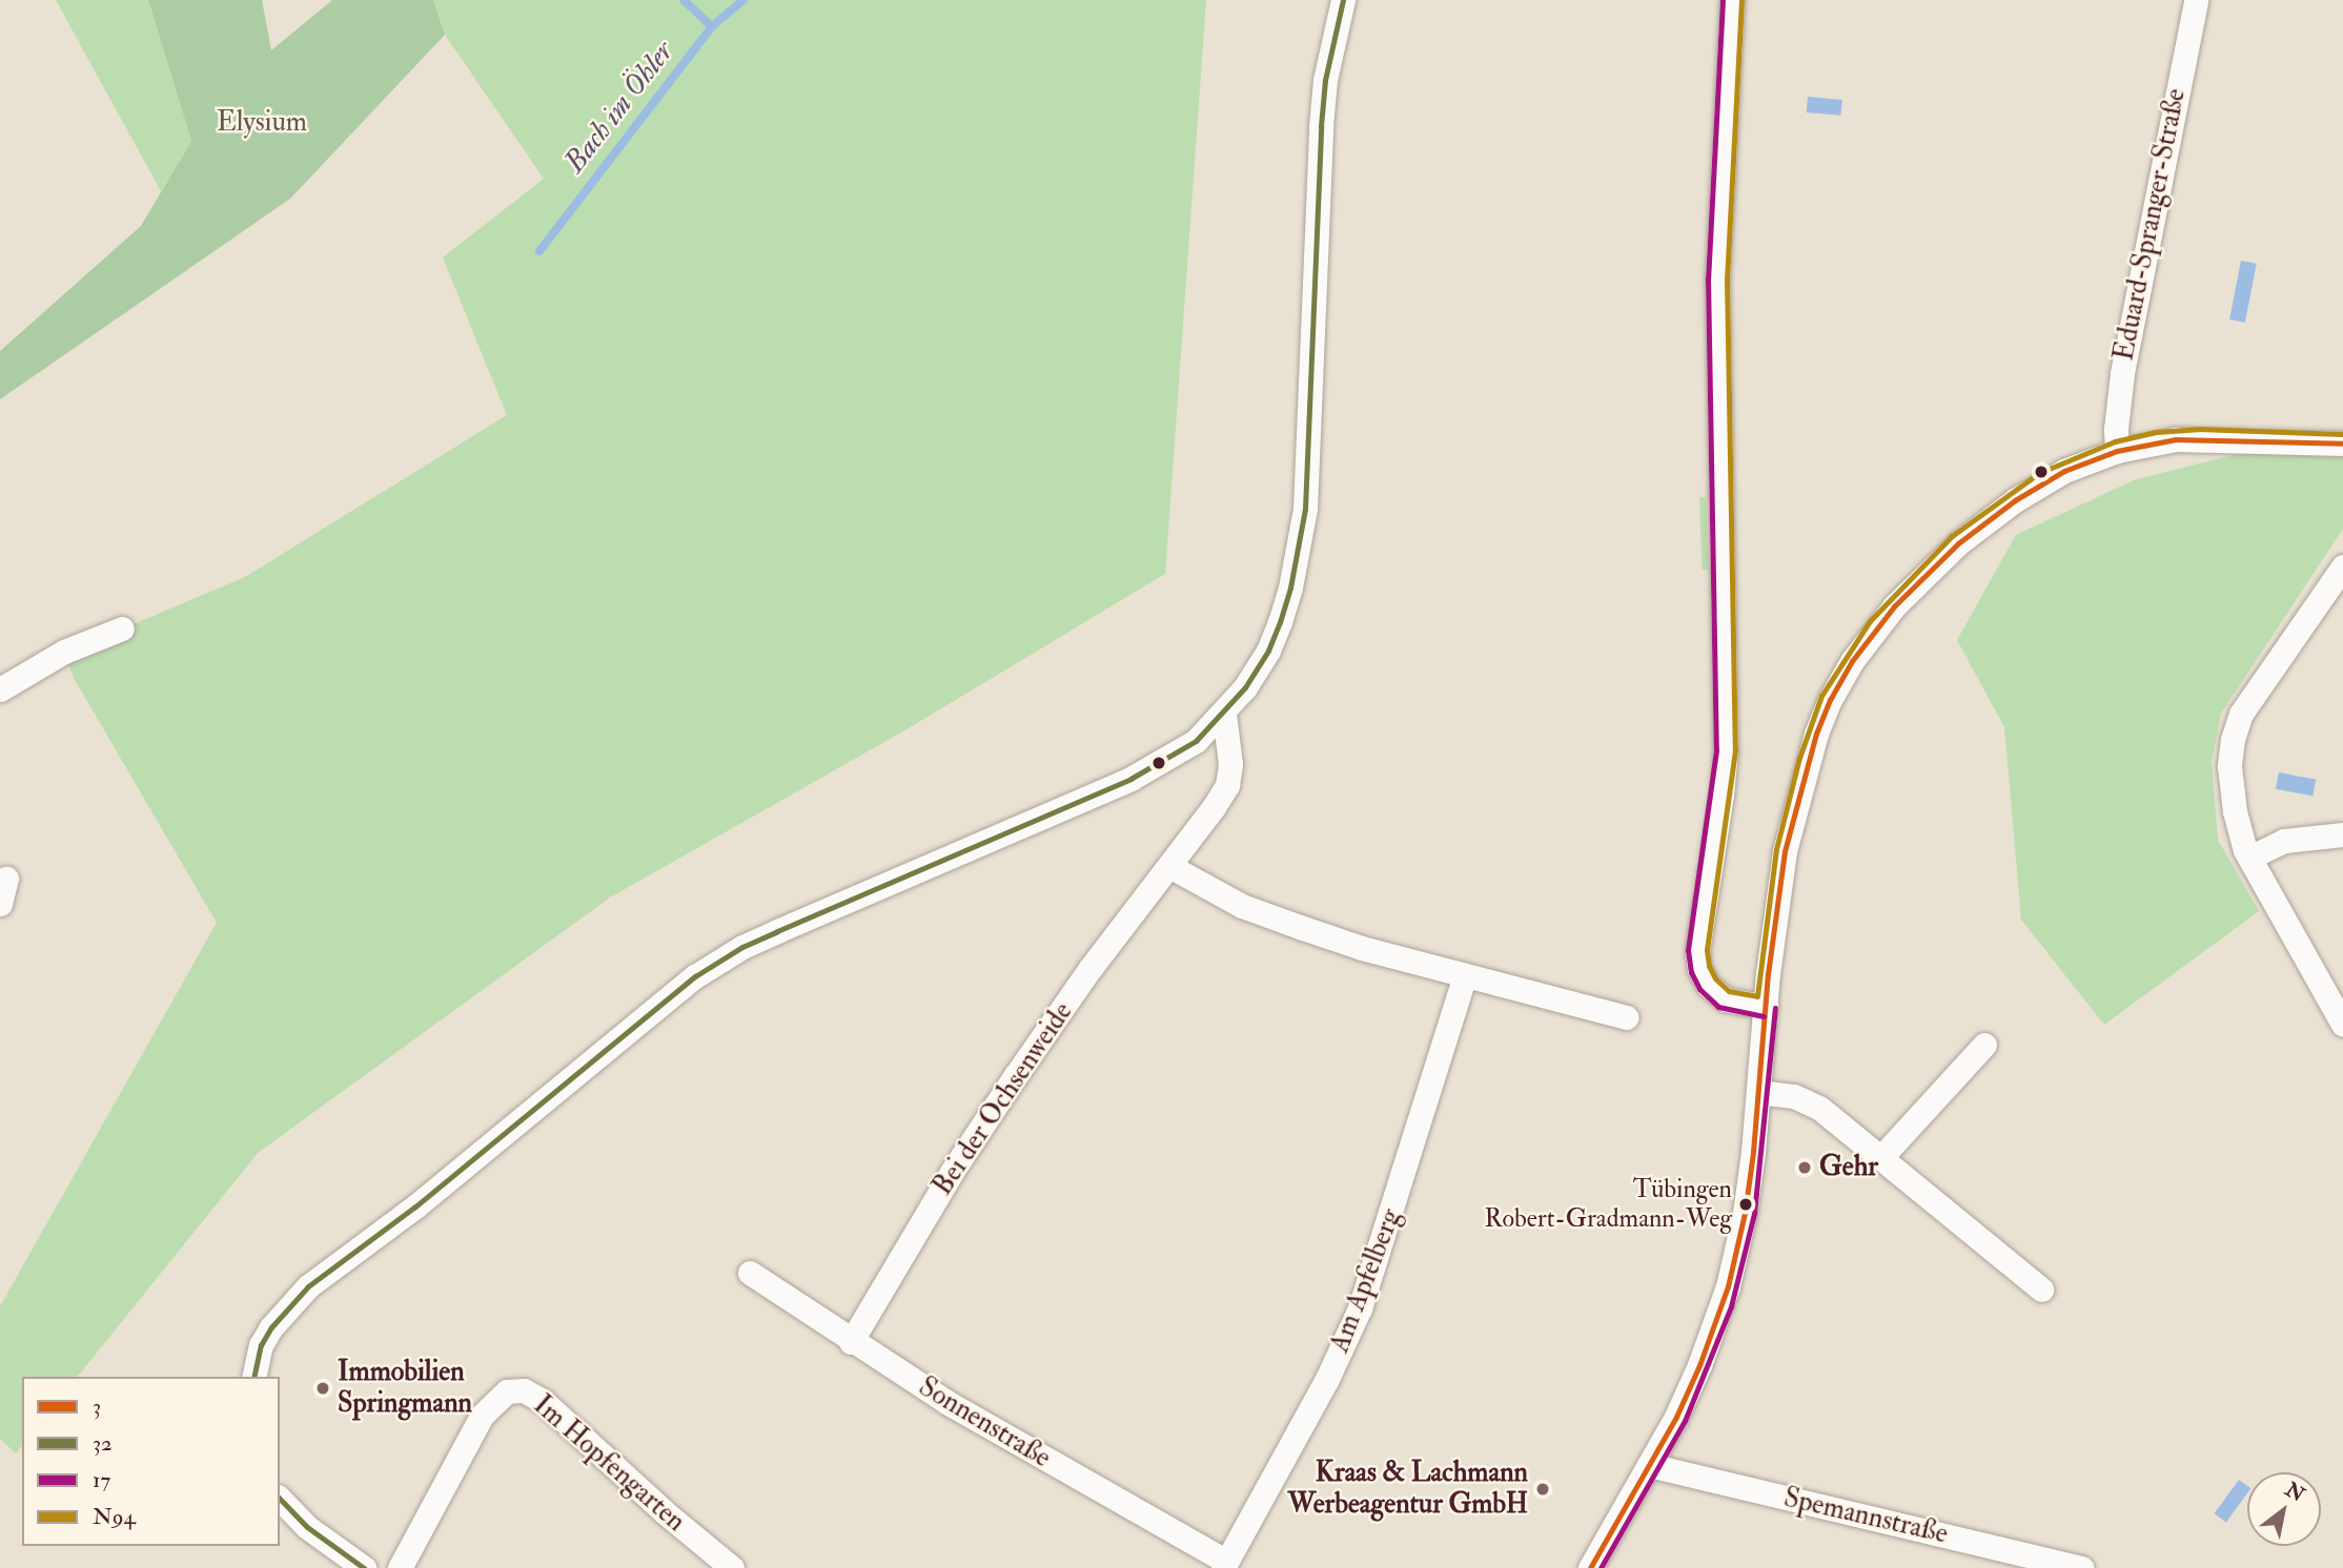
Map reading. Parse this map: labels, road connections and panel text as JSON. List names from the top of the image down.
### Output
{
  "streets": {
    "street": [
      "Eduard-Spranger-Straße",
      "Bei der Ochsenweide",
      "Am Apfelberg",
      "Sonnenstraße",
      "Im Hopfengarten",
      "Spemannstraße"
    ]
  },
  "crossings": [
    ["Bei der Ochsenweide", "Sonnenstraße"],
    ["Am Apfelberg", "Sonnenstraße"]
  ],
  "water": ["Bach im Öhler"],
  "parks": ["Elysium"],
  "places": [
    "Gehr",
    "Tübingen Robert-Gradmann-Weg",
    "Immobilien Springmann",
    "Kraas & Lachmann Werbeagentur GmbH"
  ],
  "lines": [
    "transit line 32",
    "transit line 17",
    "transit line N94",
    "transit line 3"
  ],
  "legend": [
    "3",
    "32",
    "17",
    "N94"
  ],
  "north": "top right"
}
